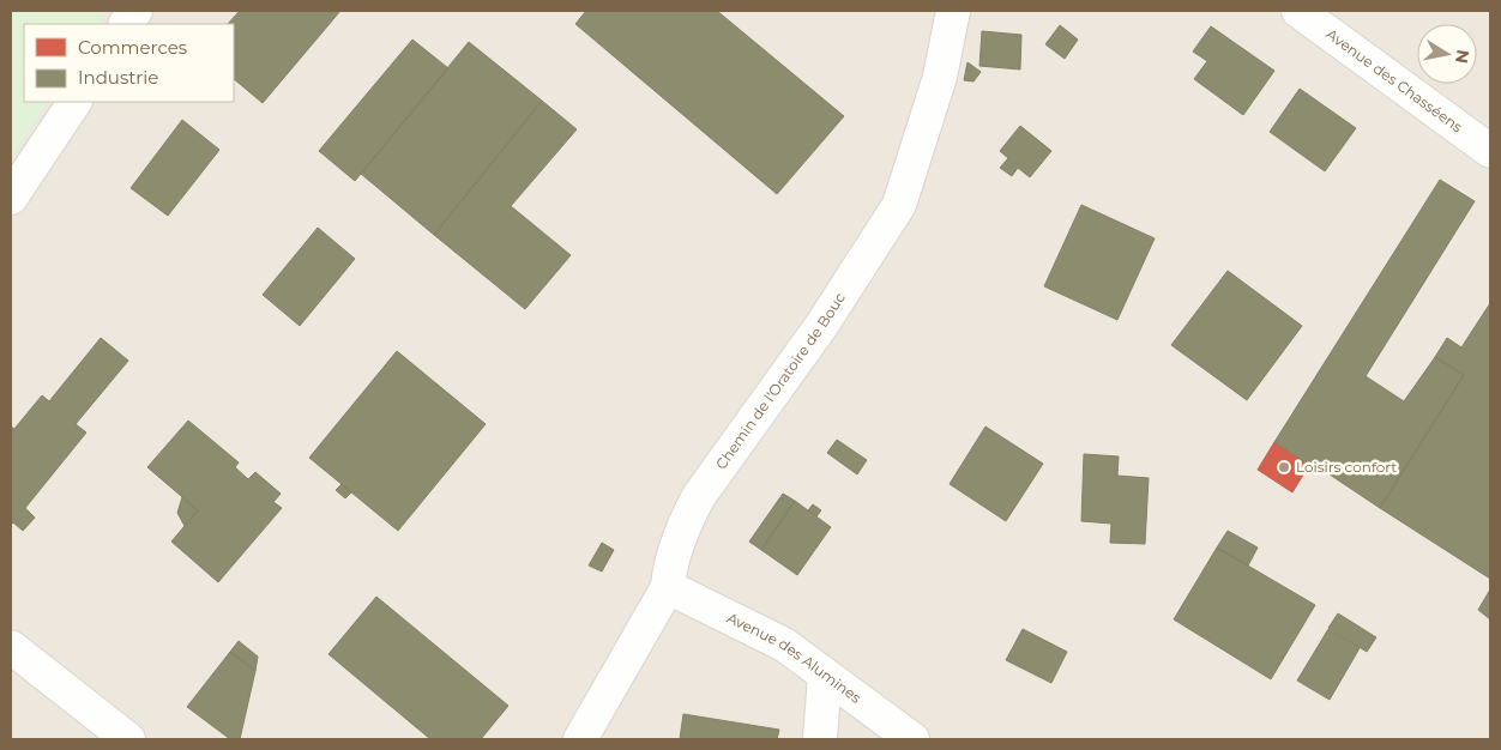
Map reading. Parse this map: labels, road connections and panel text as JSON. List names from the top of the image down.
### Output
{
  "streets": {
    "street": ["Avenue des Chasséens", "Chemin de l'Oratoire de Bouc", "Avenue des Alumines"]
  },
  "crossings": [
    ["Chemin de l'Oratoire de Bouc", "Avenue des Alumines"]
  ],
  "places": ["Loisirs confort"],
  "legend": ["Commerces", "Industrie"],
  "north": "right"
}
